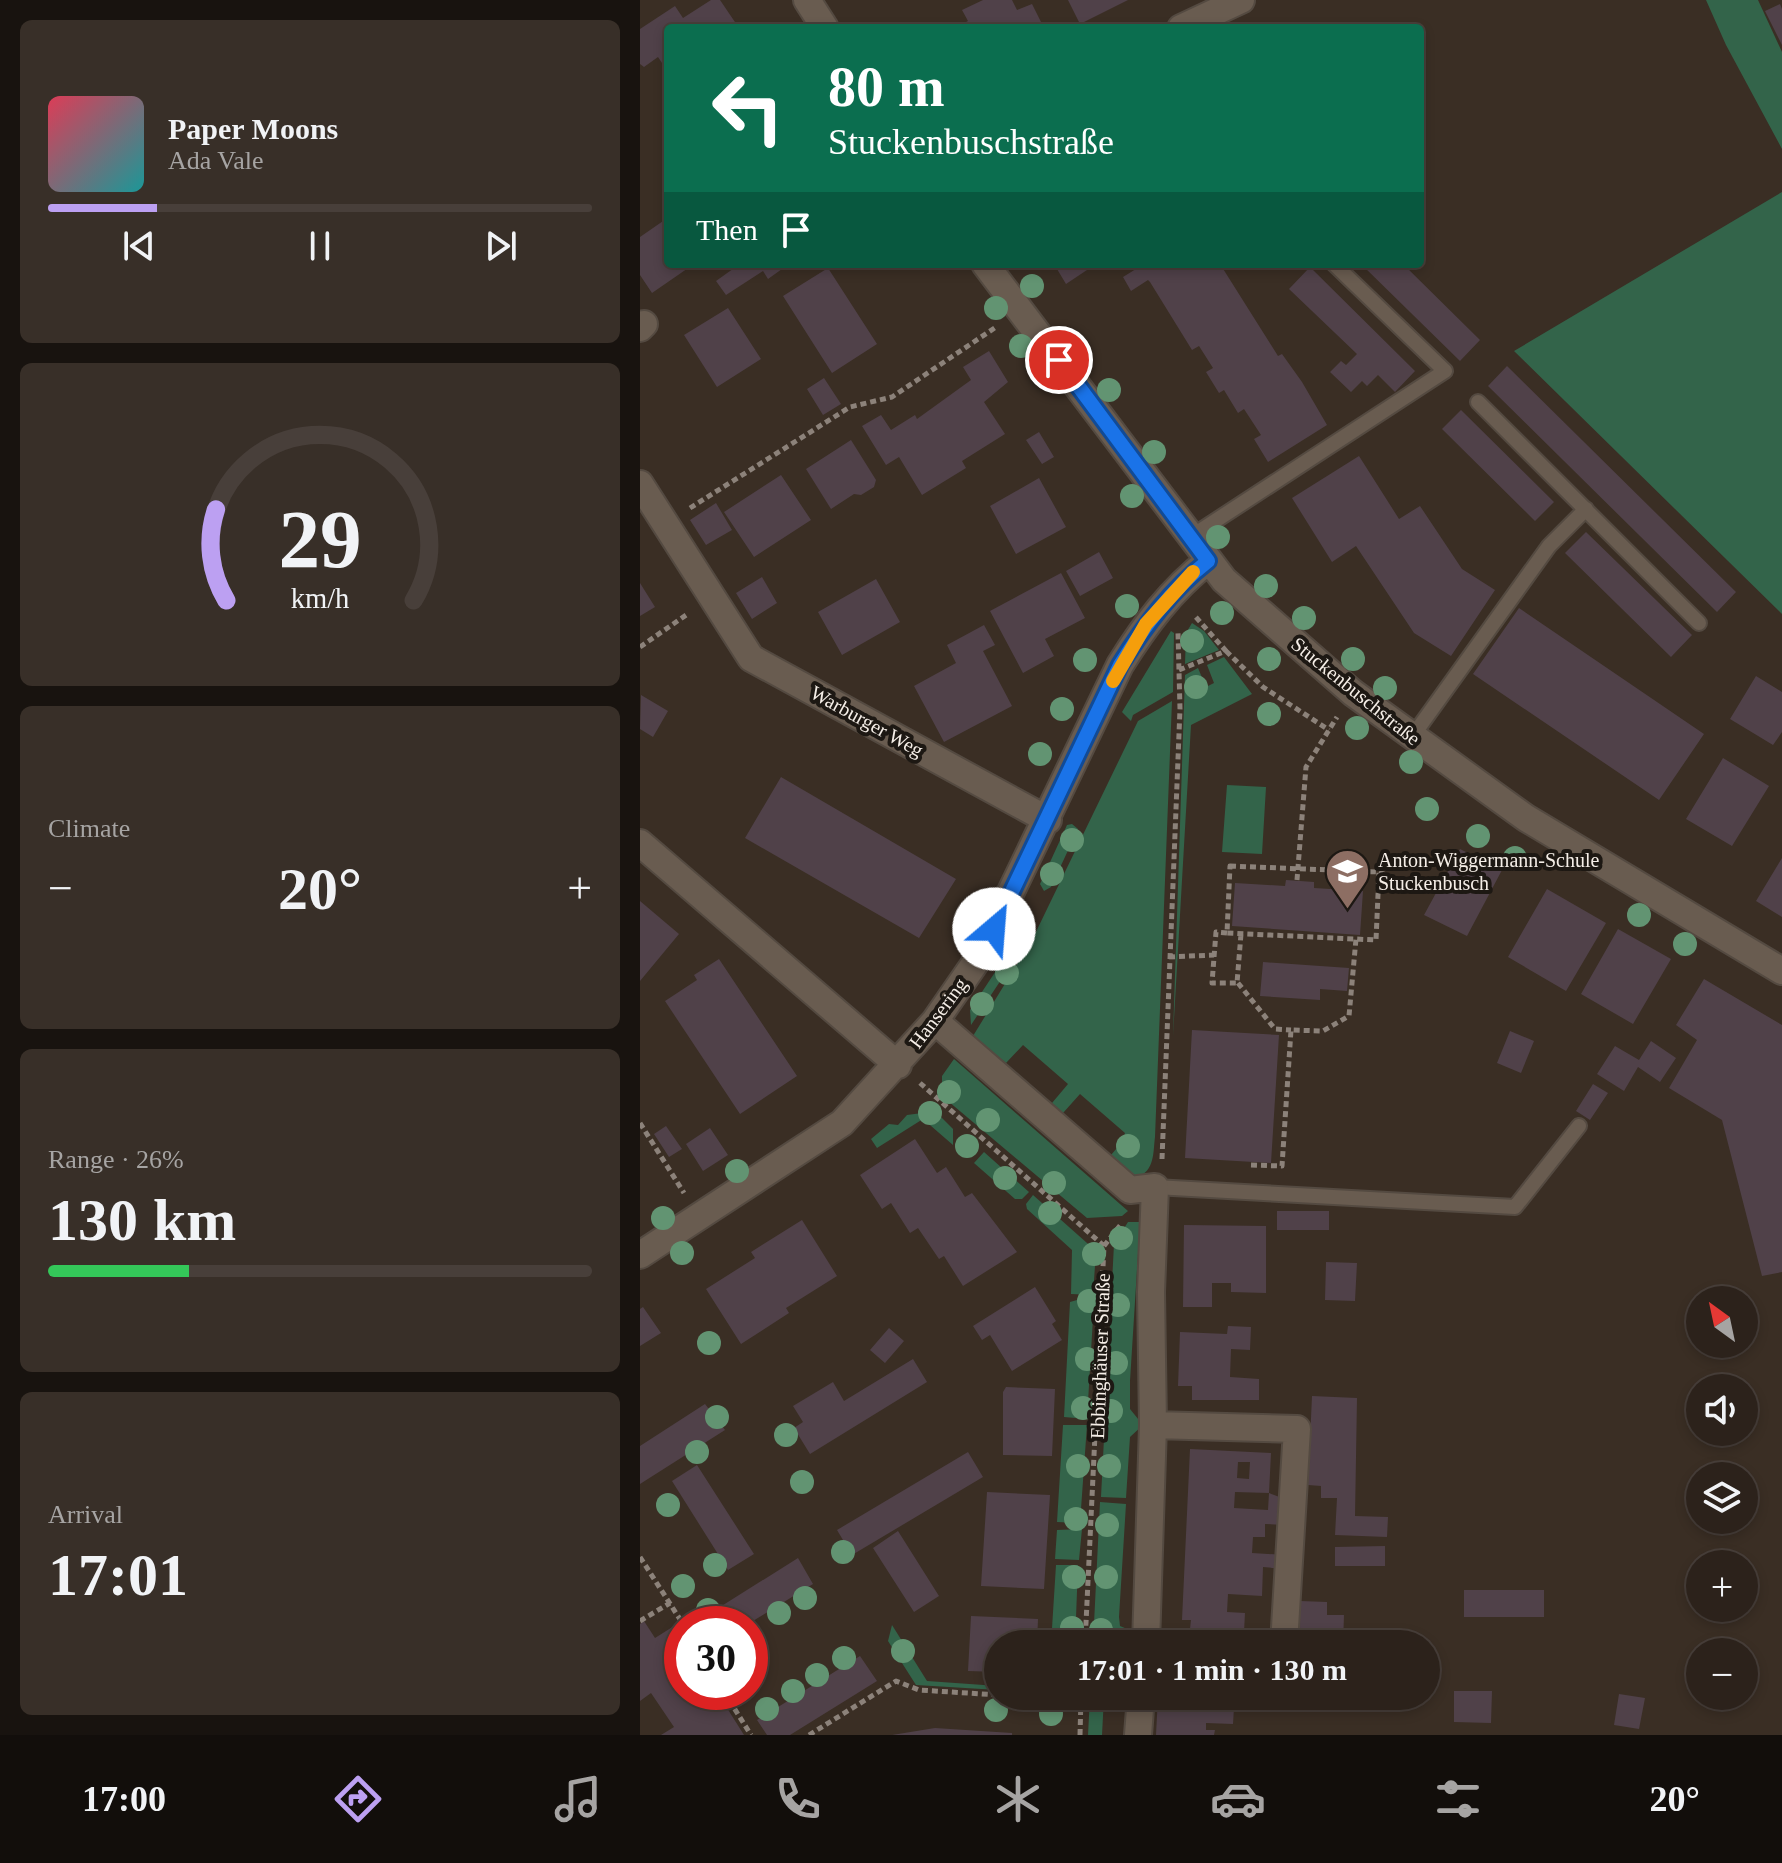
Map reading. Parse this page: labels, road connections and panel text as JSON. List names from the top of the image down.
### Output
{
  "streets": {
    "street": ["Stuckenbuschstraße", "Warburger Weg", "Hansering"],
    "path": ["Ebbinghäuser Straße"]
  },
  "crossings": [
    ["Stuckenbuschstraße", "Hansering"],
    ["Warburger Weg", "Hansering"],
    ["Hansering", "Ebbinghäuser Straße"]
  ],
  "places": {
    "school or university": ["Anton-Wiggermann-Schule Stuckenbusch"]
  },
  "north": "top left",
  "page": {
    "turn": ["80 m", "Stuckenbuschstraße"],
    "song": ["Paper Moons", "Ada Vale"],
    "then": "Then",
    "tile": [
      "Climate",
      ["Range · 26%", "130 km"],
      ["Arrival", "17:01"]
    ],
    "heat": ["−", "20°", "+"],
    "map_buttons": ["+", "−"],
    "limit": "30",
    "trip": "17:01 · 1 min · 130 m",
    "tabs": ["17:00", "20°"],
    "gauge": ["29", "km/h"]
  }
}
